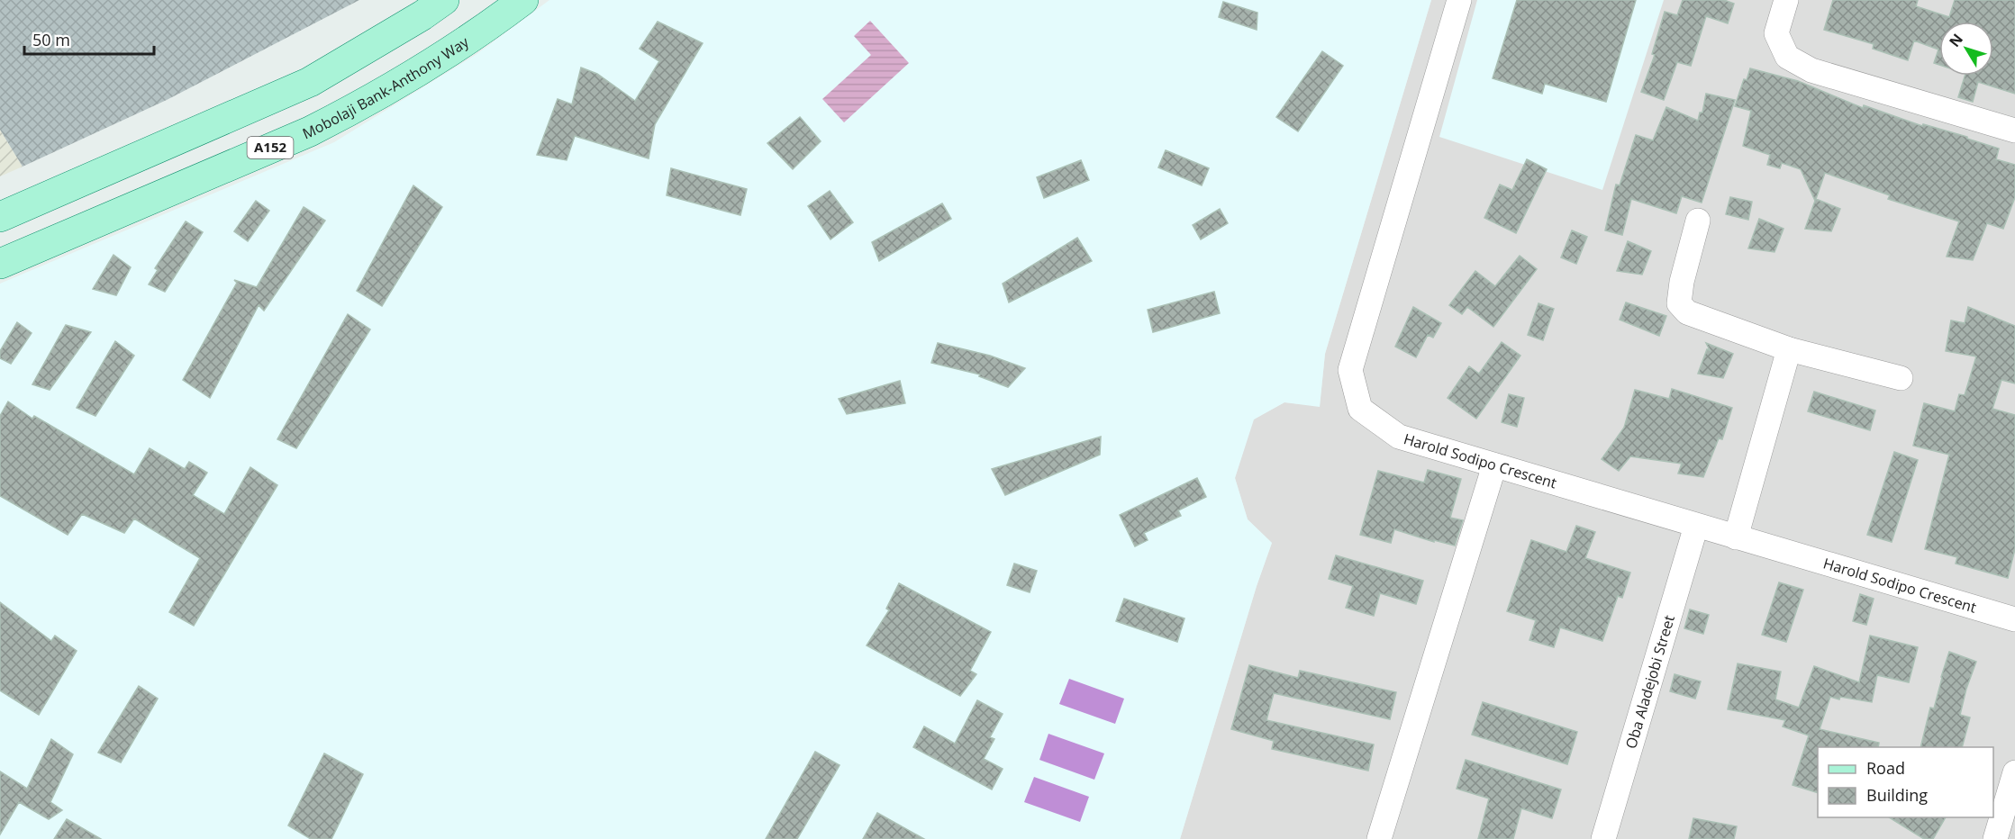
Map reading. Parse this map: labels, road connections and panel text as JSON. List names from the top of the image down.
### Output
{
  "streets": {
    "main road": ["Mobolaji Bank-Anthony Way", "A152"],
    "street": ["Harold Sodipo Crescent", "Oba Aladejobi Street"]
  },
  "crossings": [
    ["Harold Sodipo Crescent", "Oba Aladejobi Street"]
  ],
  "legend": ["Road", "Building"],
  "scale_bar": "50 m",
  "north": "top left"
}
